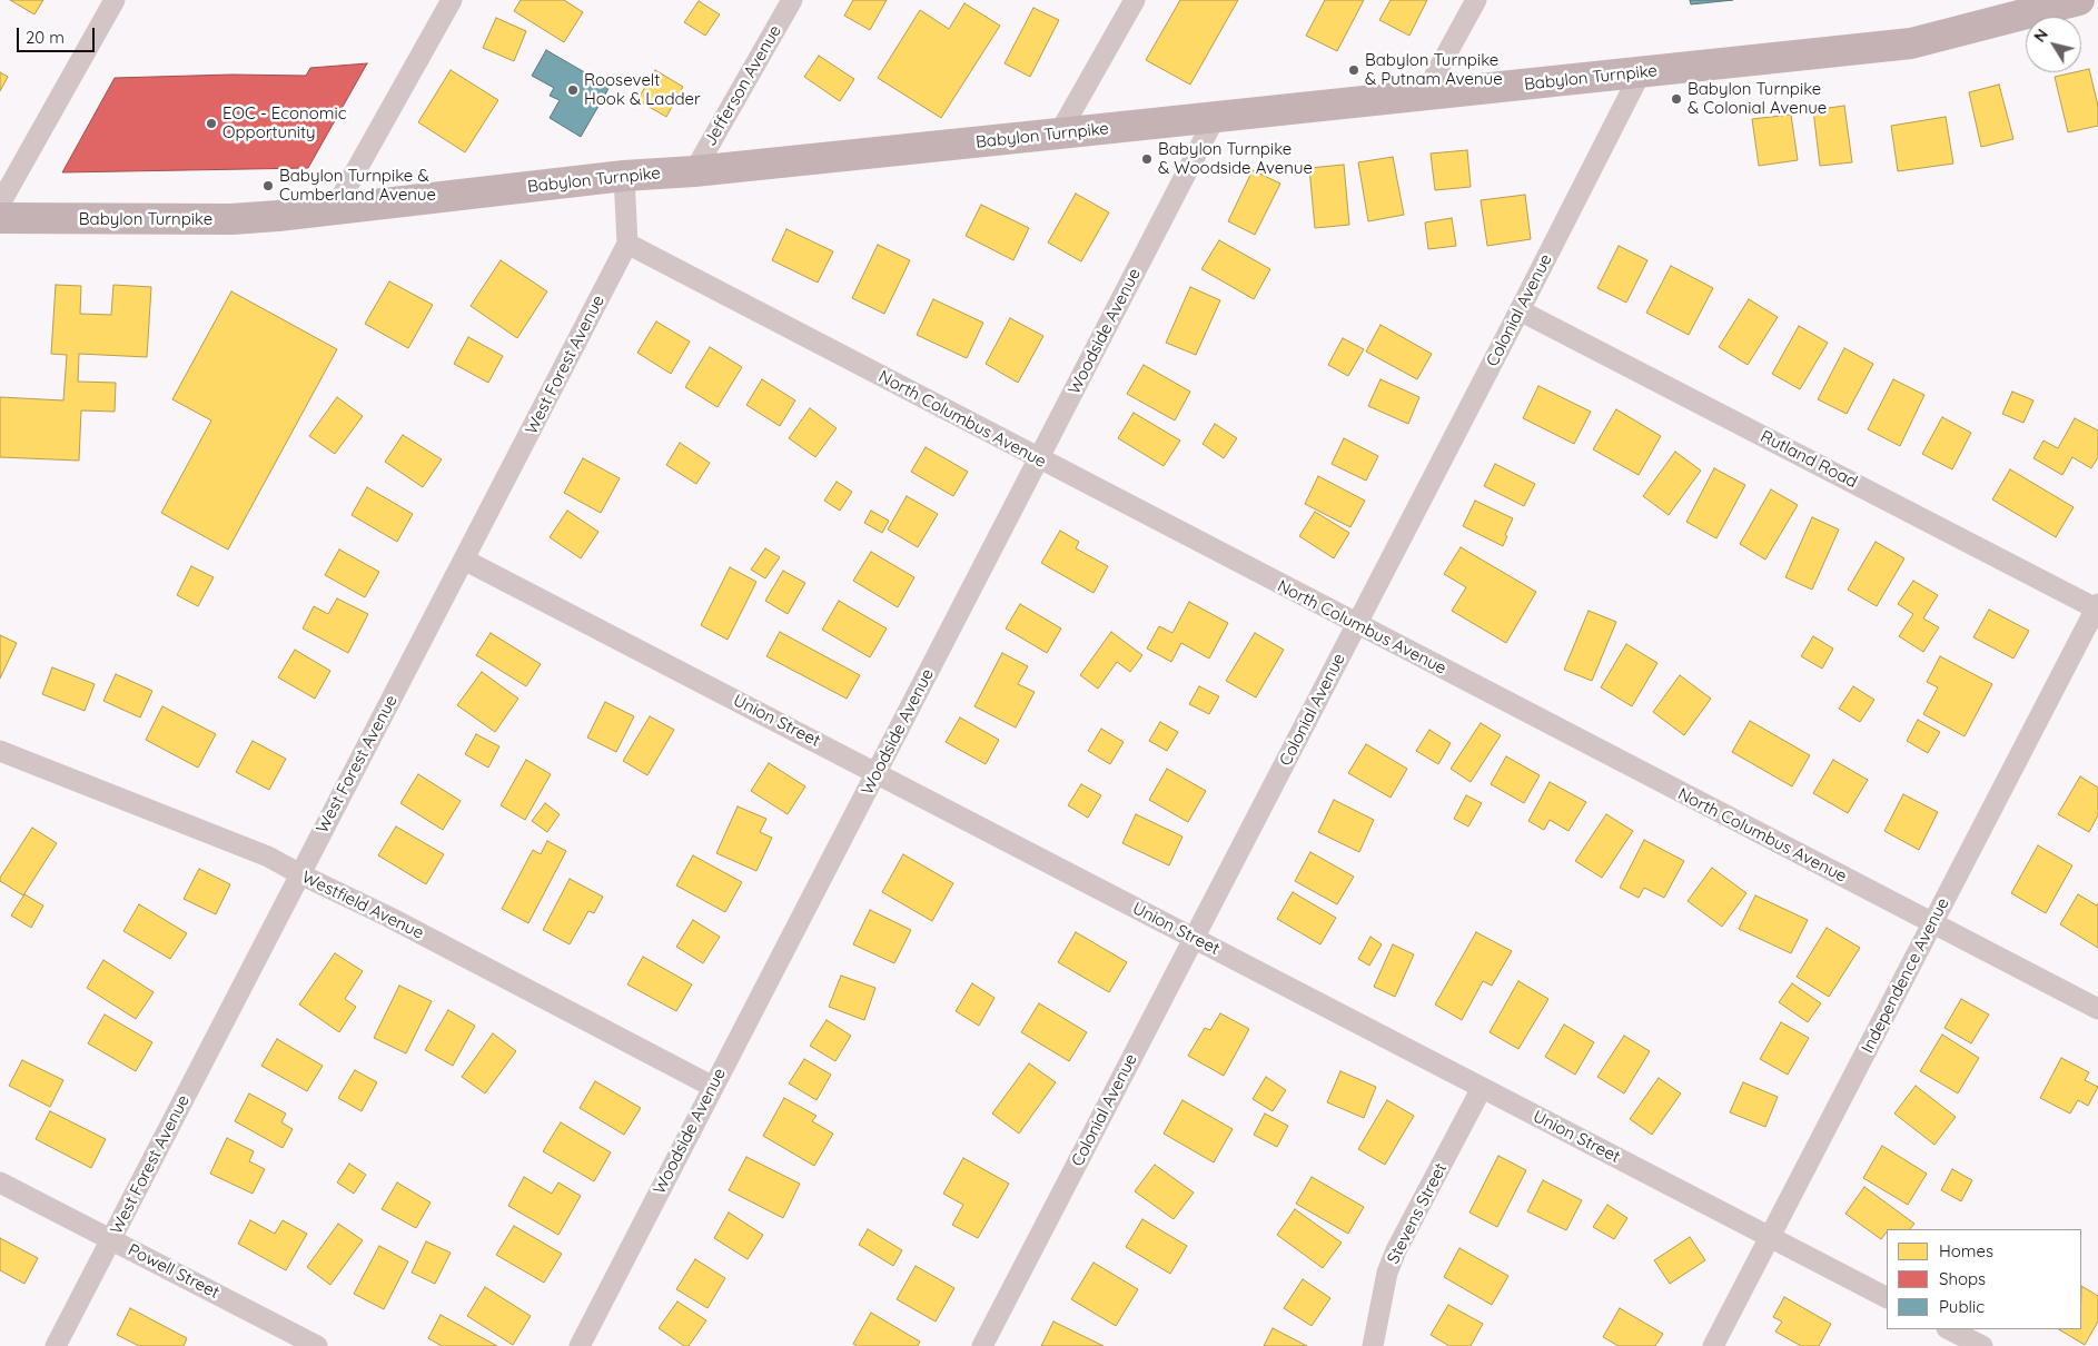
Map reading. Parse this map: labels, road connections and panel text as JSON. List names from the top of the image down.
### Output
{
  "streets": {
    "main road": ["Babylon Turnpike"],
    "street": [
      "Jefferson Avenue",
      "Colonial Avenue",
      "Woodside Avenue",
      "West Forest Avenue",
      "North Columbus Avenue",
      "Rutland Road",
      "Union Street",
      "Westfield Avenue",
      "Independence Avenue",
      "Stevens Street",
      "Powell Street"
    ]
  },
  "crossings": [
    ["Babylon Turnpike", "Jefferson Avenue"],
    ["Babylon Turnpike", "Colonial Avenue"],
    ["Babylon Turnpike", "Woodside Avenue"],
    ["Colonial Avenue", "North Columbus Avenue"],
    ["Colonial Avenue", "Rutland Road"],
    ["Colonial Avenue", "Union Street"],
    ["Woodside Avenue", "North Columbus Avenue"],
    ["Woodside Avenue", "Union Street"],
    ["Woodside Avenue", "Westfield Avenue"],
    ["West Forest Avenue", "North Columbus Avenue"],
    ["West Forest Avenue", "Union Street"],
    ["West Forest Avenue", "Westfield Avenue"],
    ["West Forest Avenue", "Powell Street"],
    ["North Columbus Avenue", "Independence Avenue"],
    ["Rutland Road", "Independence Avenue"],
    ["Union Street", "Independence Avenue"],
    ["Union Street", "Stevens Street"]
  ],
  "places": [
    "Babylon Turnpike & Putnam Avenue",
    "Roosevelt Hook & Ladder",
    "Babylon Turnpike & Colonial Avenue",
    "EOC - Economic Opportunity",
    "Babylon Turnpike & Woodside Avenue",
    "Babylon Turnpike & Cumberland Avenue"
  ],
  "legend": ["Homes", "Shops", "Public"],
  "scale_bar": "20 m",
  "north": "top left"
}
